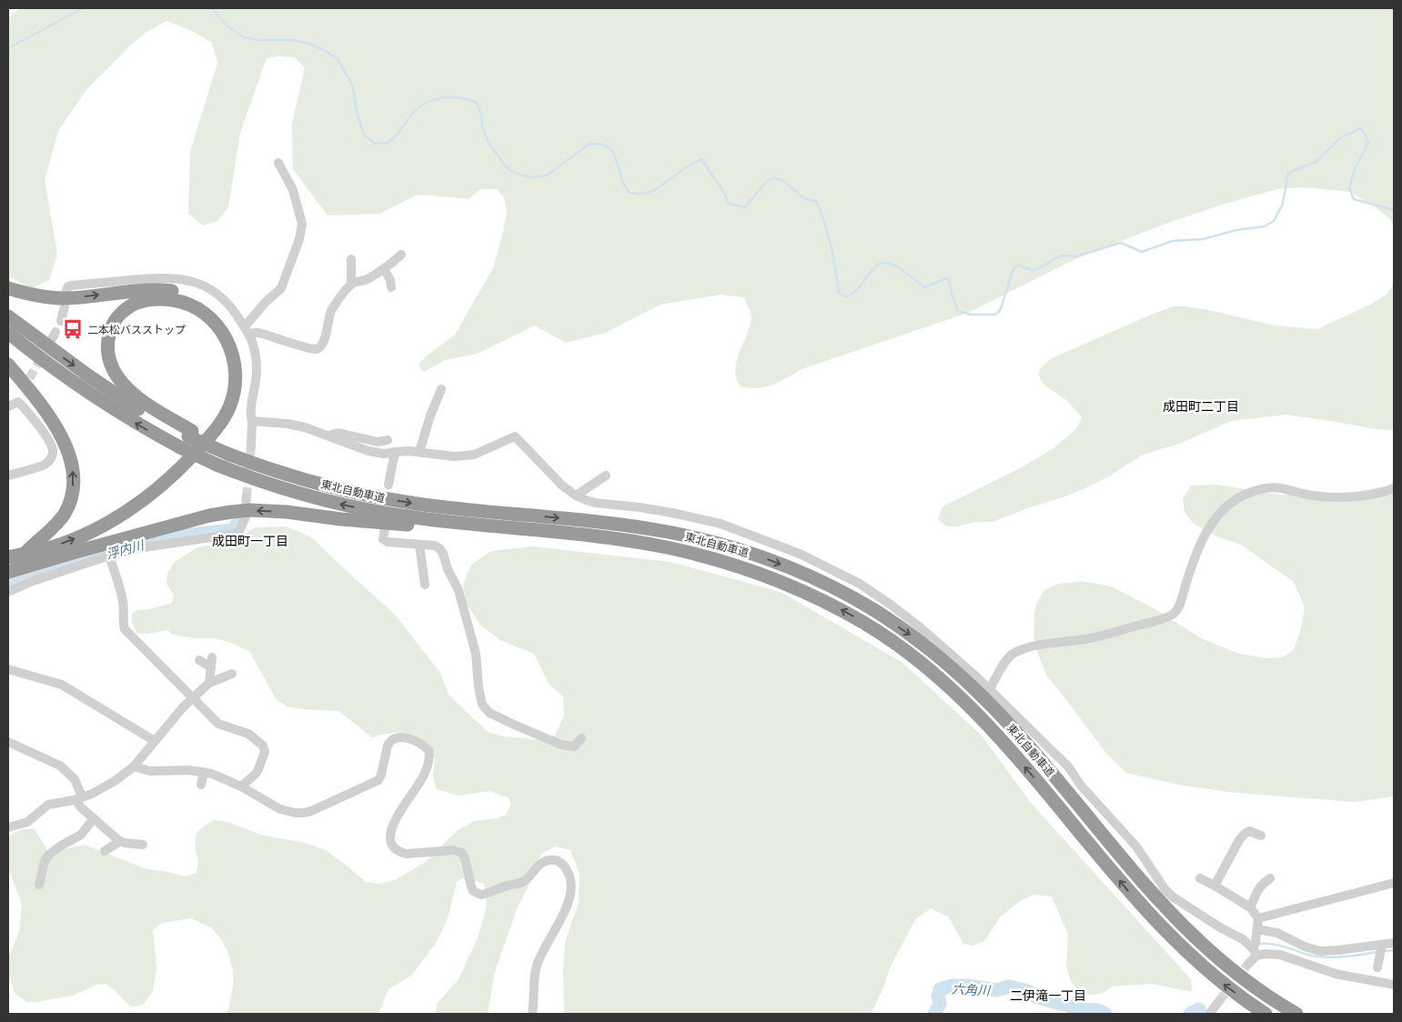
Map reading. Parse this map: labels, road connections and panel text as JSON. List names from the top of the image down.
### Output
{
  "streets": {
    "highway": ["東北自動車道"]
  },
  "districts": ["成田町二丁目", "成田町一丁目", "二伊滝一丁目"],
  "water": ["浮内川", "六角川"],
  "places": {
    "bus stop": ["二本松バスストップ"]
  }
}
